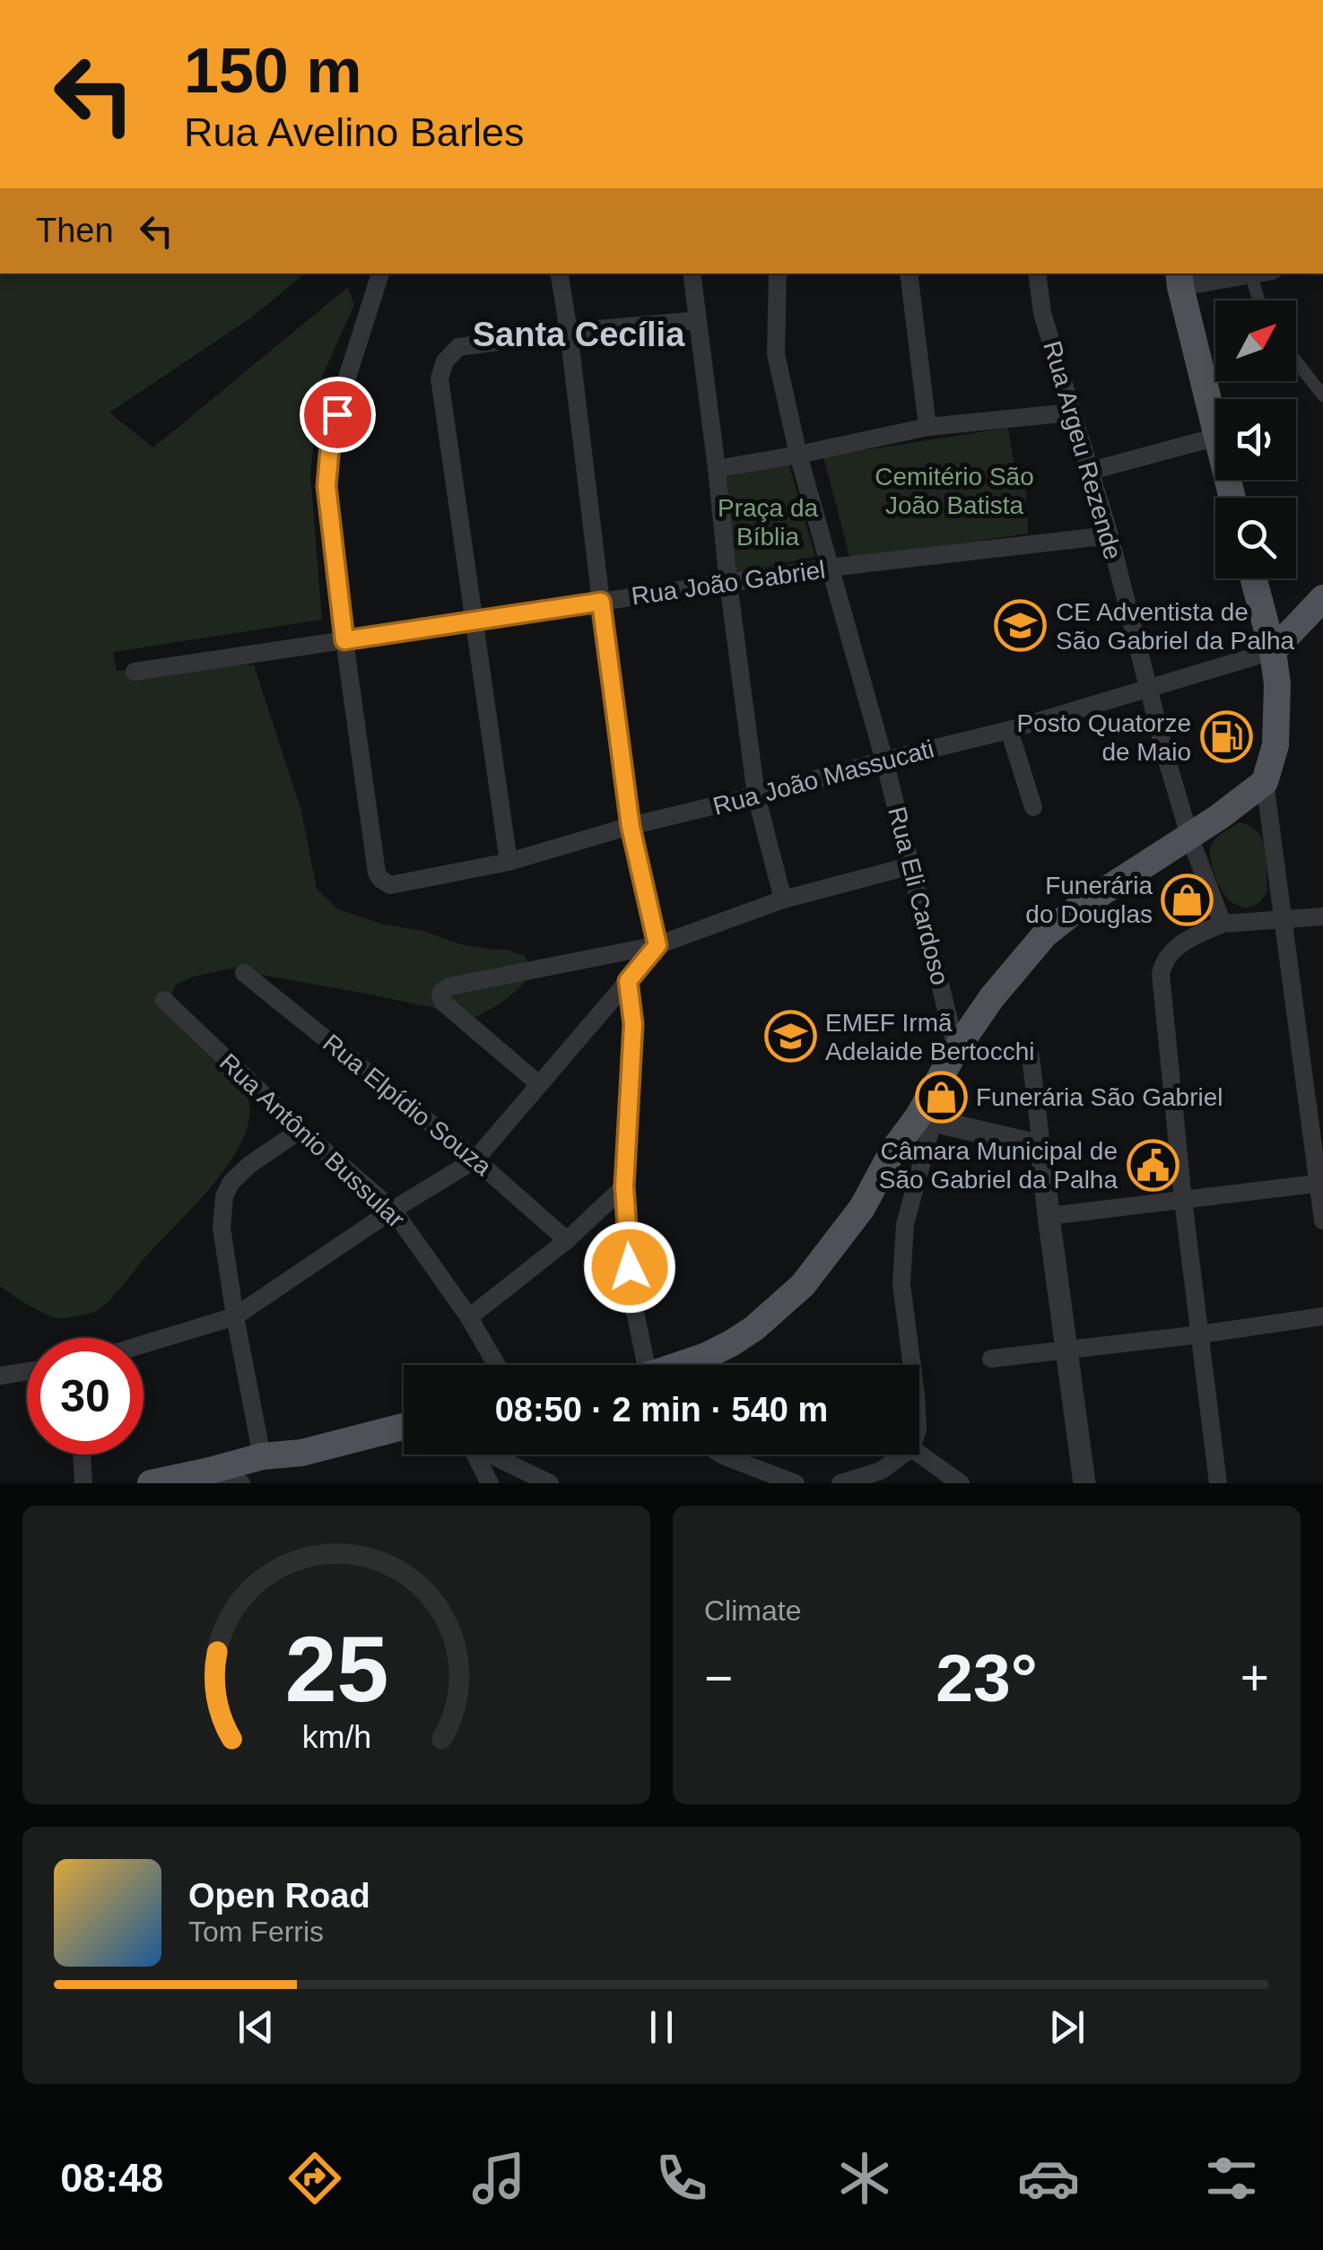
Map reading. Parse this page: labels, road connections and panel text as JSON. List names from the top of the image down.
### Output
{
  "streets": {
    "street": [
      "Rua Argeu Rezende",
      "Rua João Gabriel",
      "Rua João Massucati",
      "Rua Eli Cardoso",
      "Rua Elpídio Souza",
      "Rua Antônio Bussular"
    ]
  },
  "crossings": [
    ["Rua Argeu Rezende", "Rua João Gabriel"],
    ["Rua Argeu Rezende", "Rua João Massucati"],
    ["Rua João Gabriel", "Rua João Massucati"],
    ["Rua João Gabriel", "Rua Eli Cardoso"],
    ["Rua João Massucati", "Rua Eli Cardoso"]
  ],
  "districts": ["Santa Cecília"],
  "parks": ["Cemitério São João Batista", "Praça da Bíblia"],
  "places": {
    "school or university": ["CE Adventista de São Gabriel da Palha", "EMEF Irmã Adelaide Bertocchi"],
    "fuel station": ["Posto Quatorze de Maio"],
    "shop": ["Funerária do Douglas", "Funerária São Gabriel"],
    "public building": ["Câmara Municipal de São Gabriel da Palha"]
  },
  "north": "top right",
  "page": {
    "turn": ["150 m", "Rua Avelino Barles"],
    "then": "Then",
    "limit": "30",
    "trip": "08:50 · 2 min · 540 m",
    "tile": "Climate",
    "heat": ["−", "23°", "+"],
    "song": ["Open Road", "Tom Ferris"],
    "tabs": "08:48",
    "gauge": ["25", "km/h"]
  }
}
